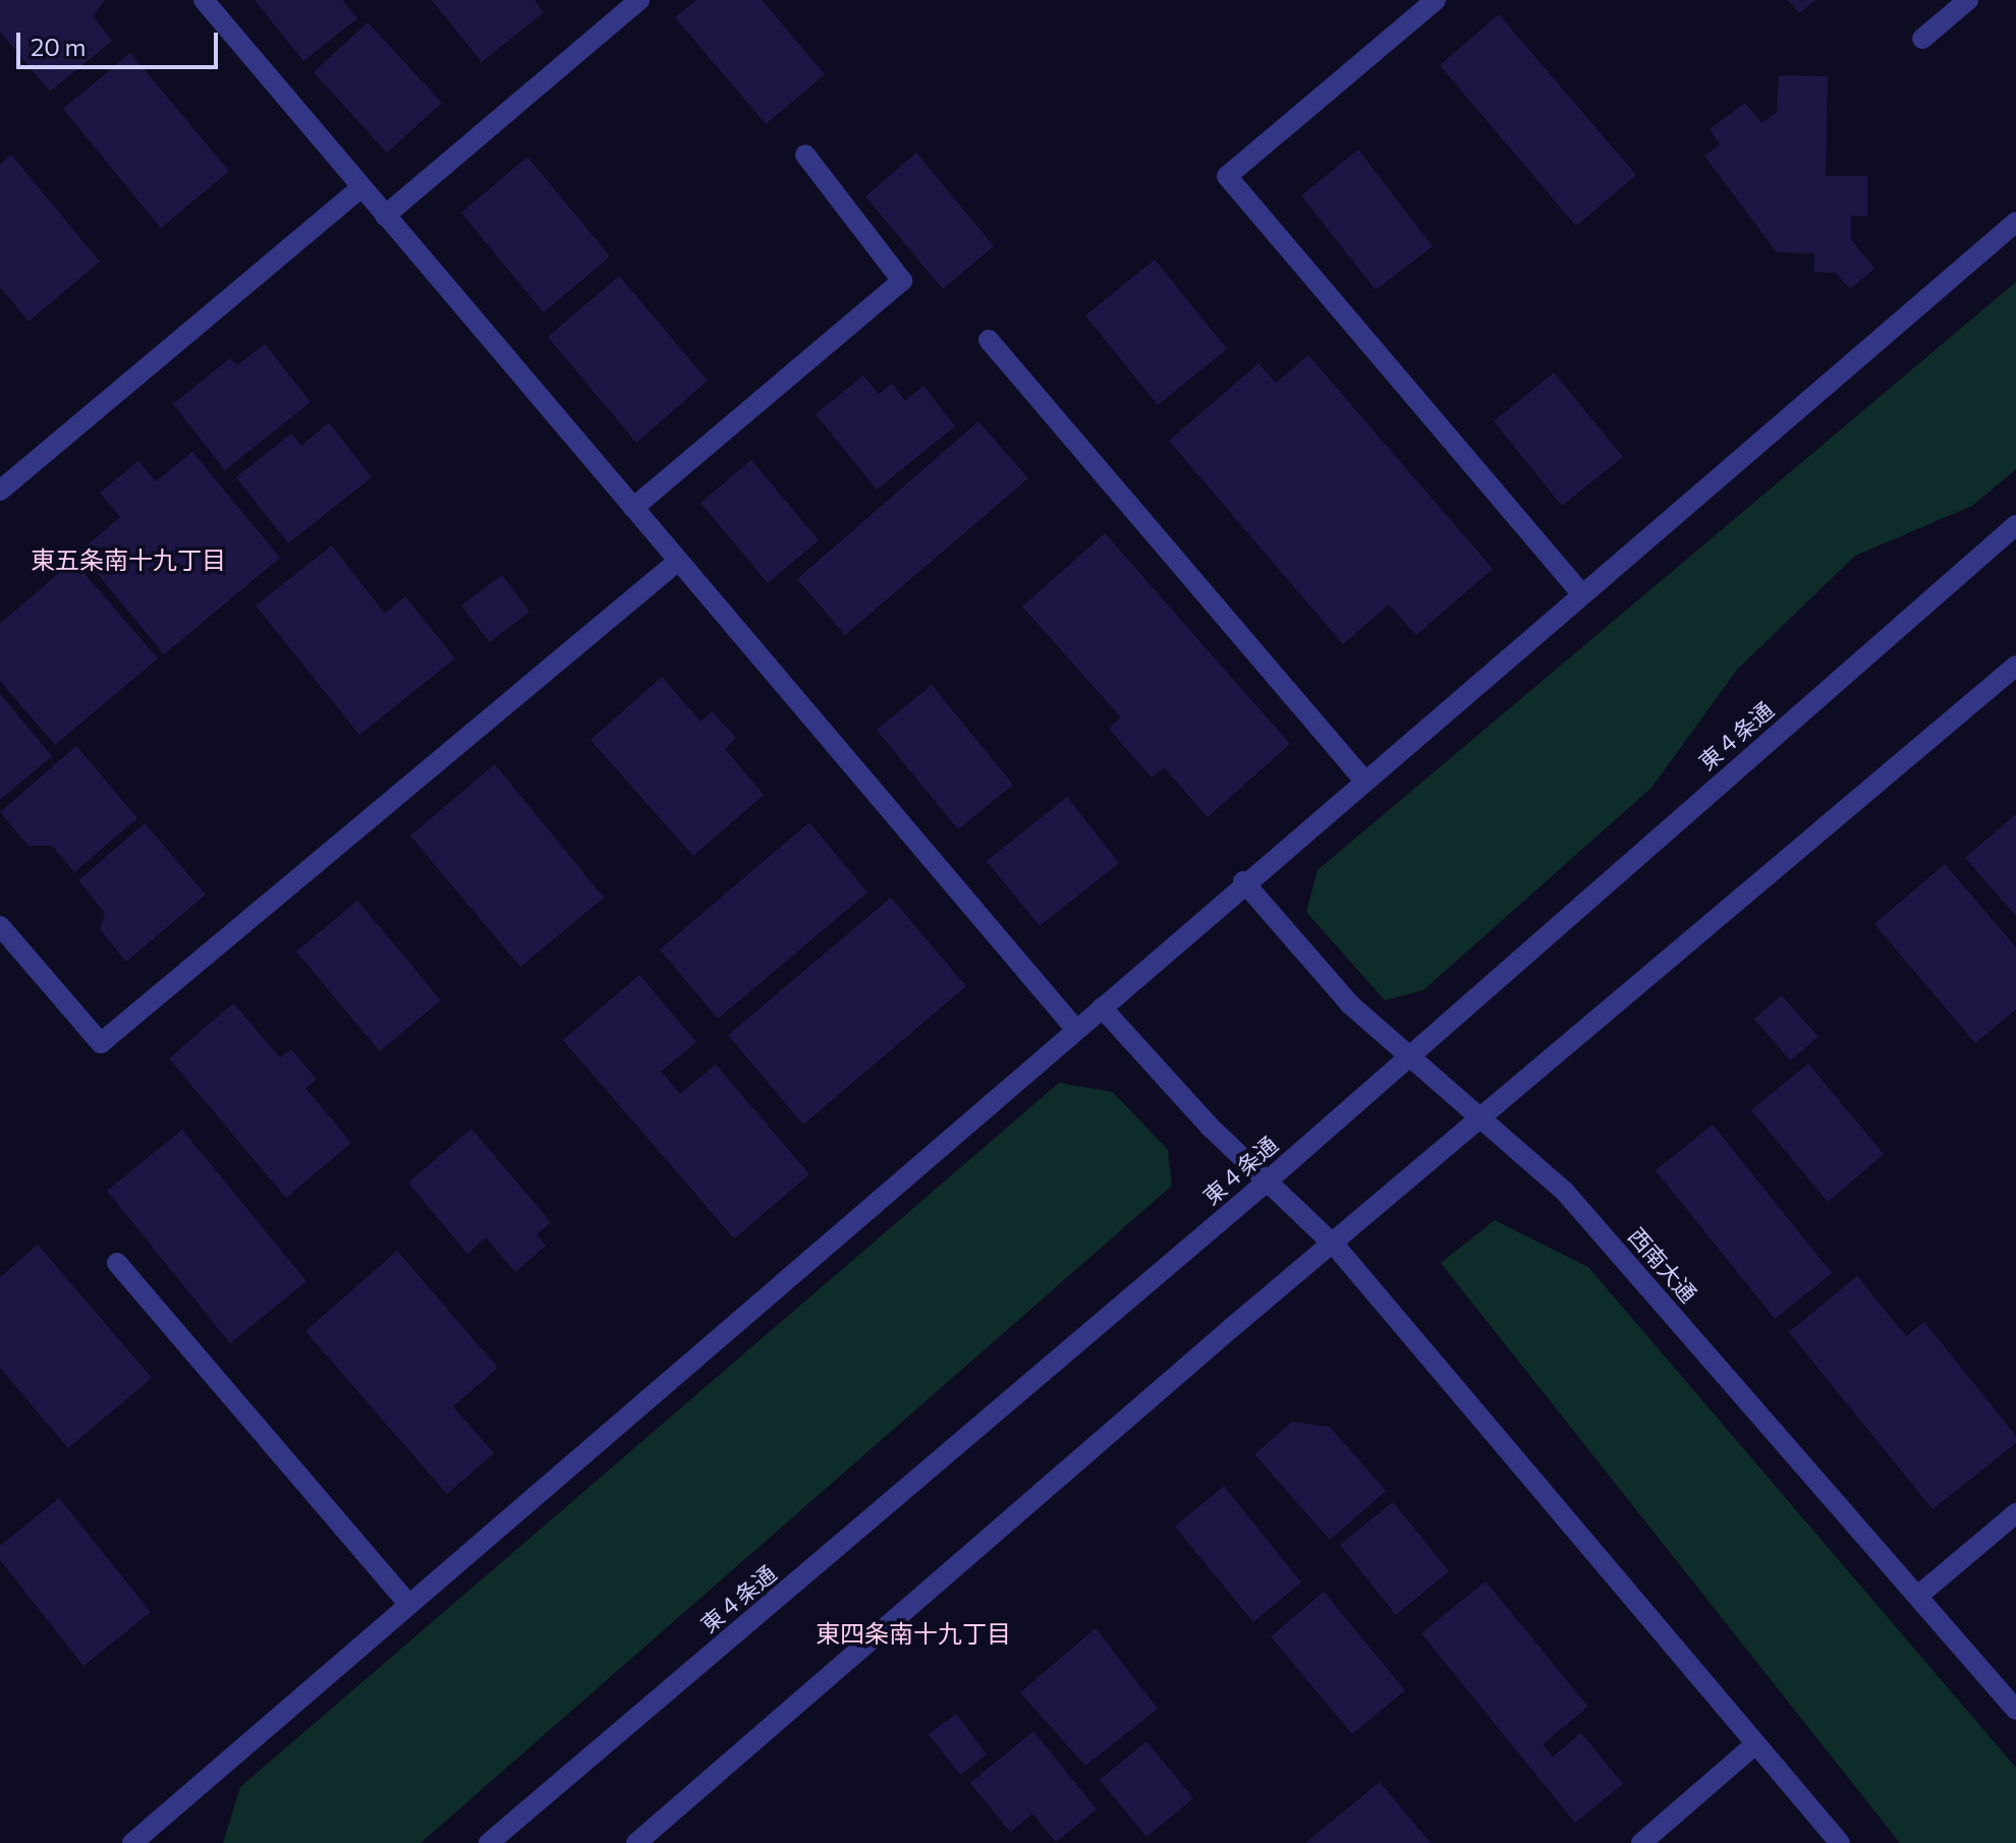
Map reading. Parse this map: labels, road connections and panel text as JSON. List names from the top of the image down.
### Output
{
  "streets": {
    "street": ["東４条通", "西南大通"]
  },
  "crossings": [
    ["東４条通", "西南大通"]
  ],
  "districts": ["東五条南十九丁目", "東四条南十九丁目"],
  "scale_bar": "20 m"
}
